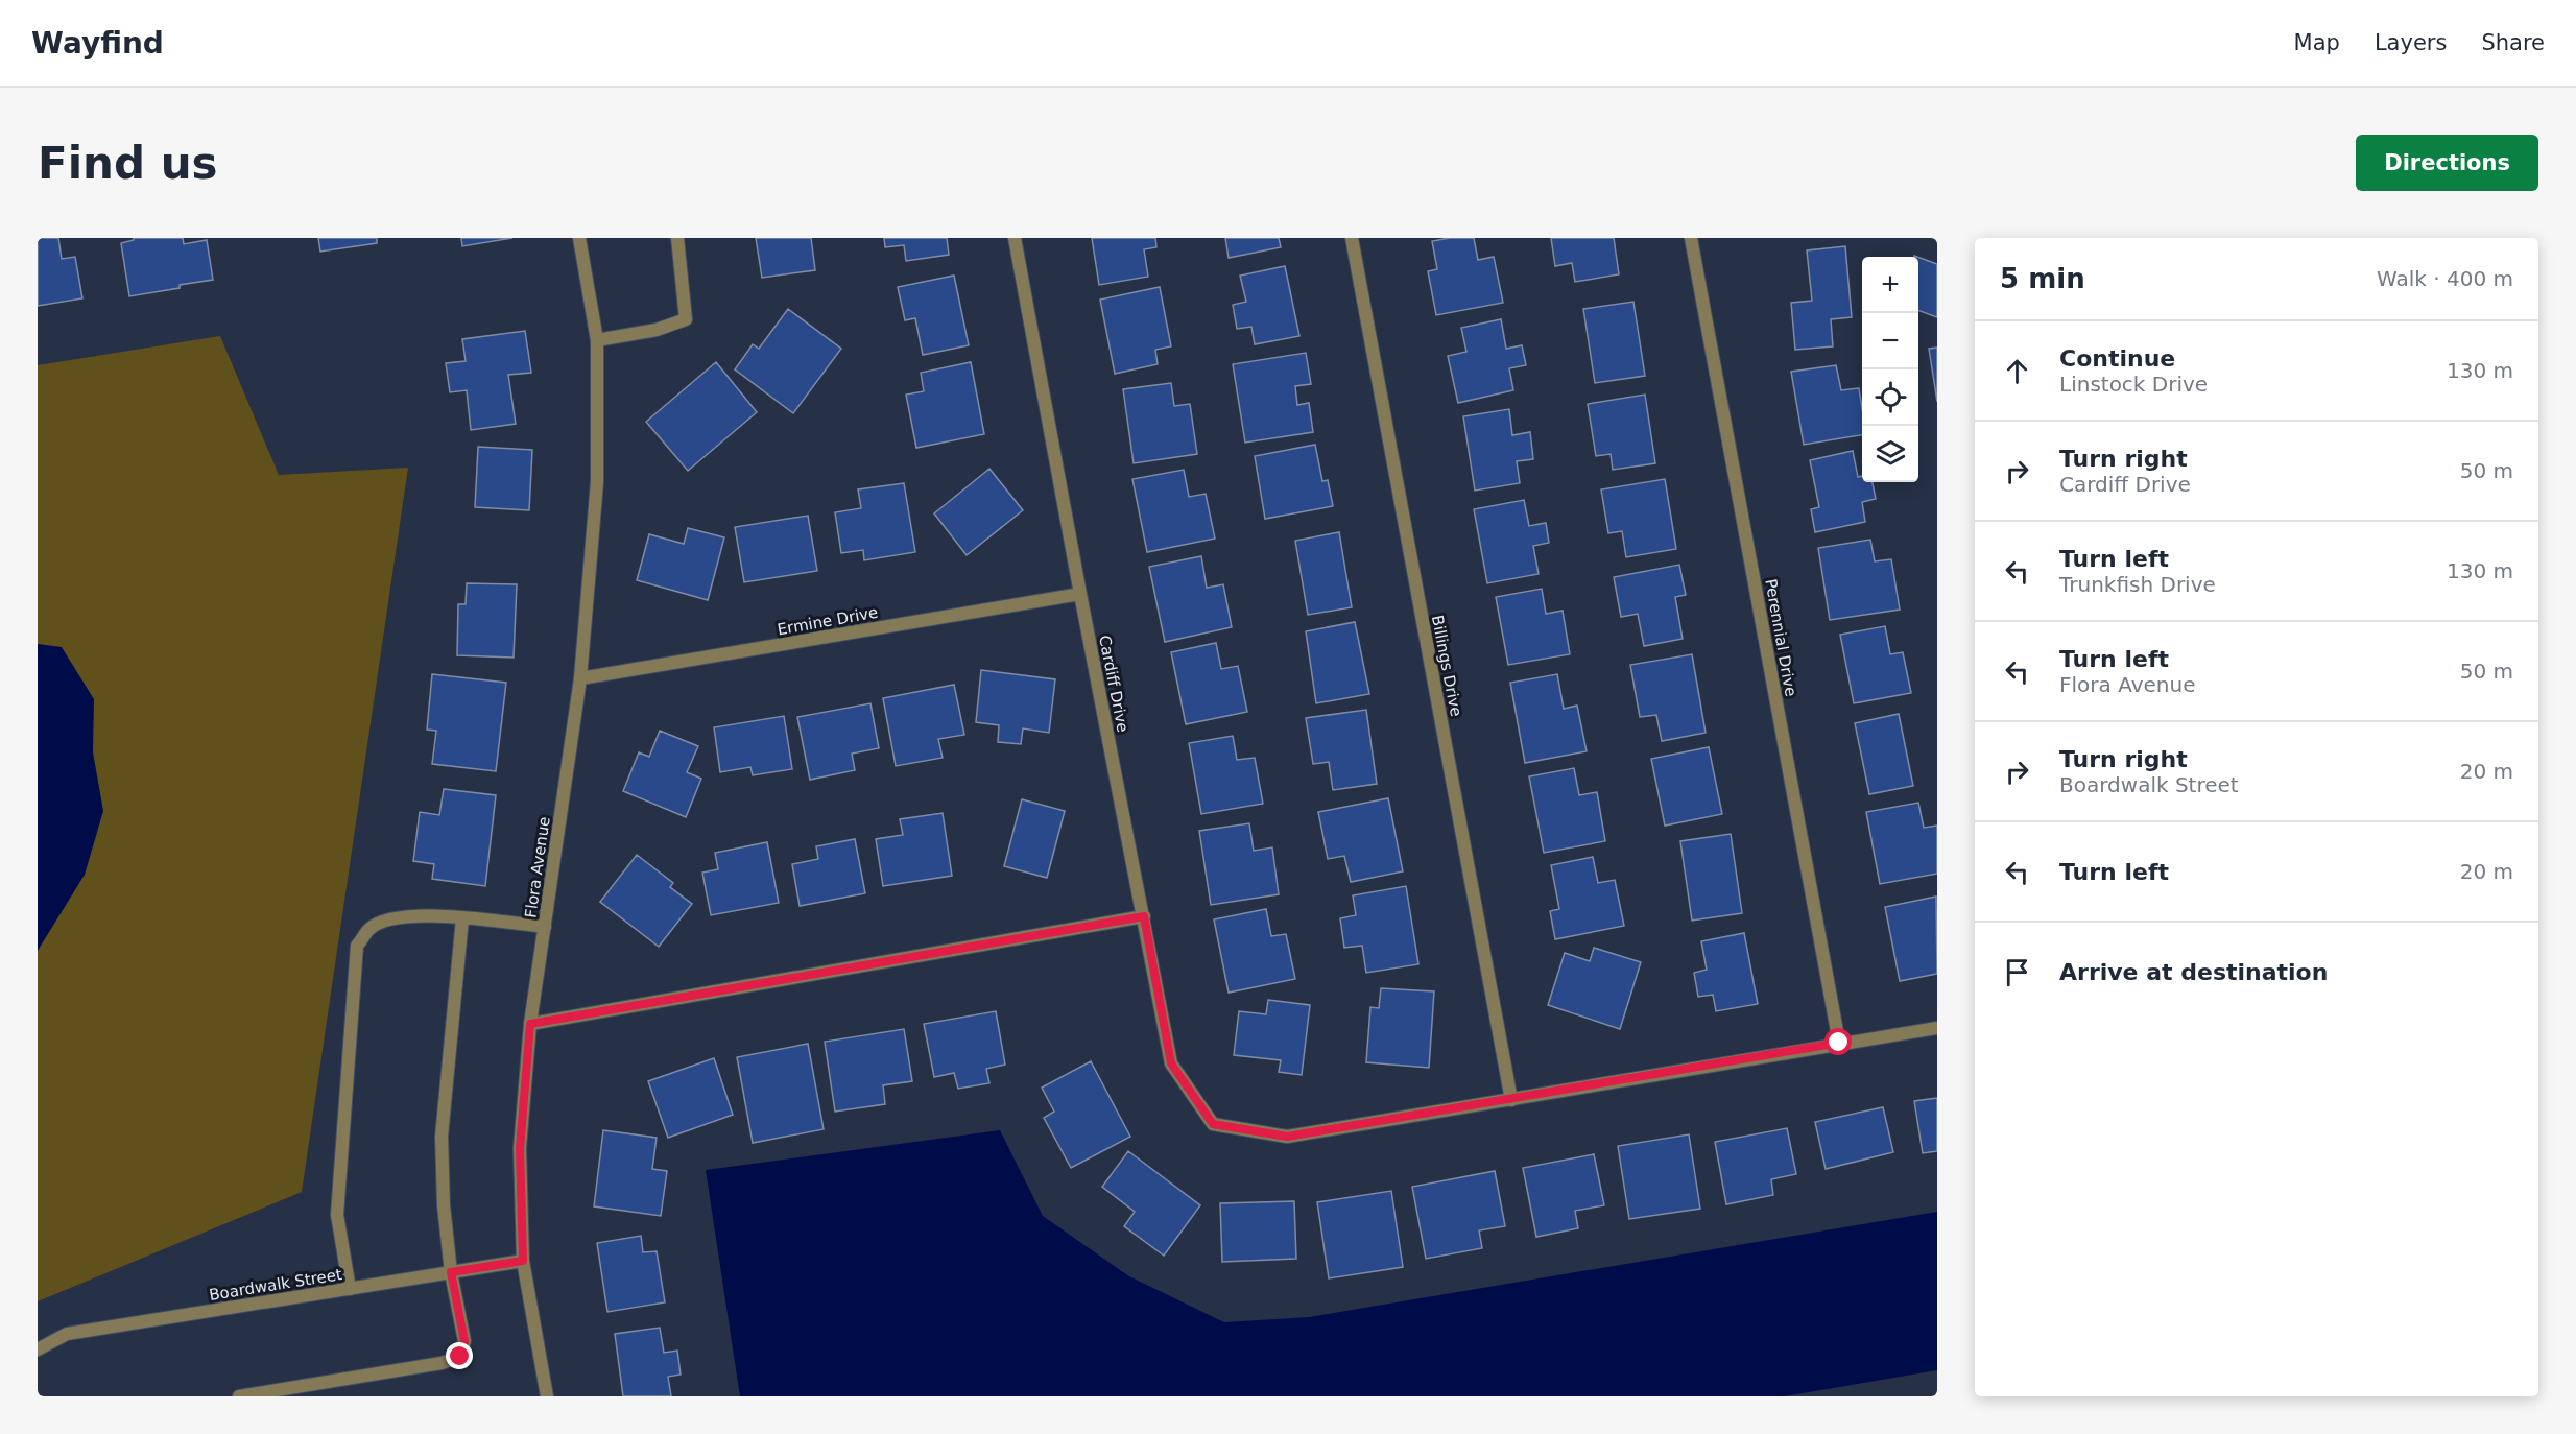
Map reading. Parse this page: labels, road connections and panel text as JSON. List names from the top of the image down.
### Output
{
  "streets": {
    "street": [
      "Ermine Drive",
      "Perennial Drive",
      "Billings Drive",
      "Cardiff Drive",
      "Flora Avenue",
      "Boardwalk Street"
    ]
  },
  "crossings": [
    ["Ermine Drive", "Cardiff Drive"],
    ["Ermine Drive", "Flora Avenue"],
    ["Billings Drive", "Cardiff Drive"],
    ["Flora Avenue", "Boardwalk Street"]
  ],
  "page": {
    "header": "Wayfind",
    "nav": ["Map", "Layers", "Share"],
    "buttons": "Directions",
    "title": "Find us",
    "heading": ["5 min", "Walk · 400 m"],
    "map_buttons": ["+", "−"],
    "list": [
      ["Continue", "Linstock Drive", "130 m"],
      ["Turn right", "Cardiff Drive", "50 m"],
      ["Turn left", "Trunkfish Drive", "130 m"],
      ["Turn left", "Flora Avenue", "50 m"],
      ["Turn right", "Boardwalk Street", "20 m"],
      ["Turn left", "20 m"],
      "Arrive at destination"
    ]
  }
}
